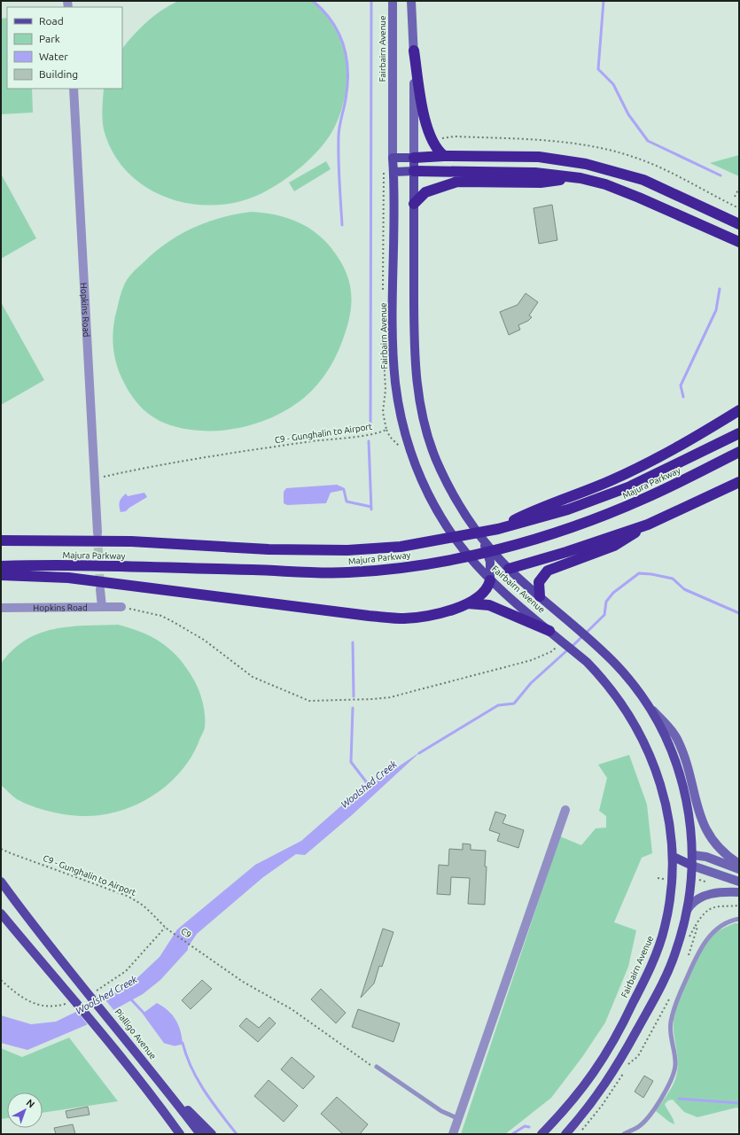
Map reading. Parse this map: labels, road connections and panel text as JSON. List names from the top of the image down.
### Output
{
  "streets": {
    "highway": ["Majura Parkway"],
    "main road": ["Fairbairn Avenue", "Pialligo Avenue"],
    "street": ["Hopkins Road"],
    "path": ["C9 - Gunghalin to Airport", "C9"]
  },
  "crossings": [
    ["Hopkins Road", "C9 - Gunghalin to Airport"],
    ["C9 - Gunghalin to Airport", "C9"]
  ],
  "water": ["Woolshed Creek"],
  "legend": [
    "Road",
    "Park",
    "Water",
    "Building"
  ],
  "north": "top right"
}
